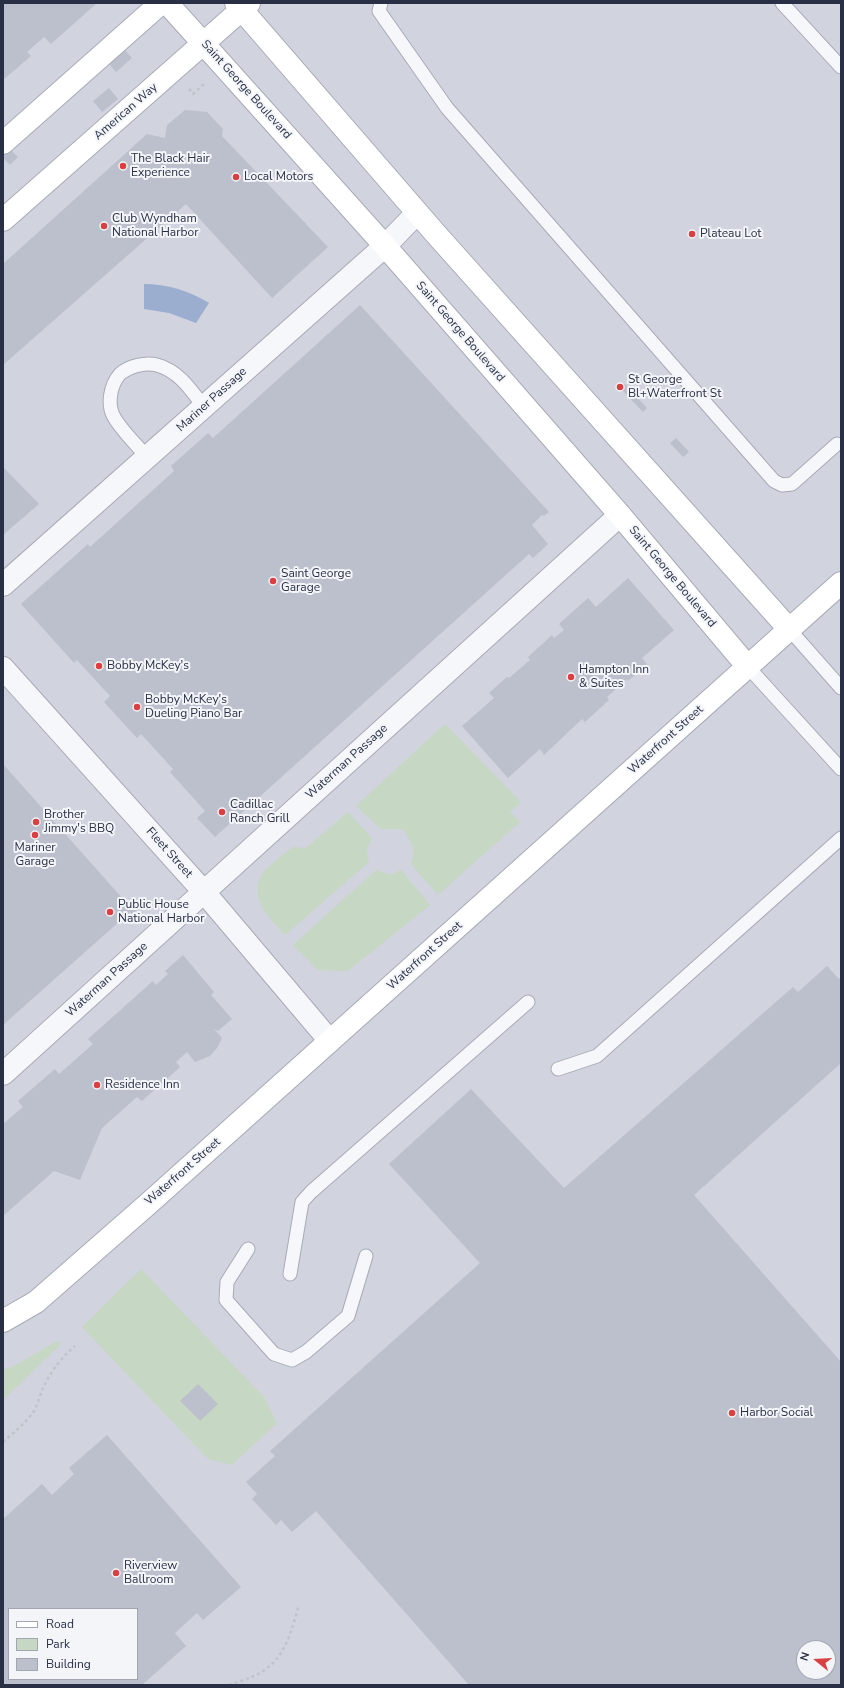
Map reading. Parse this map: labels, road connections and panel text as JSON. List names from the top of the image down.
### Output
{
  "streets": {
    "street": [
      "Saint George Boulevard",
      "American Way",
      "Mariner Passage",
      "Waterfront Street",
      "Waterman Passage",
      "Fleet Street"
    ]
  },
  "crossings": [
    ["Saint George Boulevard", "American Way"],
    ["Saint George Boulevard", "Mariner Passage"],
    ["Saint George Boulevard", "Waterfront Street"],
    ["Saint George Boulevard", "Waterman Passage"],
    ["Waterfront Street", "Fleet Street"],
    ["Waterman Passage", "Fleet Street"]
  ],
  "places": [
    "The Black Hair Experience",
    "Local Motors",
    "Club Wyndham National Harbor",
    "Plateau Lot",
    "St George Bl+Waterfront St",
    "Saint George Garage",
    "Bobby McKey's",
    "Hampton Inn & Suites",
    "Bobby McKey's Dueling Piano Bar",
    "Cadillac Ranch Grill",
    "Brother Jimmy's BBQ",
    "Mariner Garage",
    "Public House National Harbor",
    "Residence Inn",
    "Harbor Social",
    "Riverview Ballroom"
  ],
  "legend": ["Road", "Park", "Building"],
  "north": "left"
}
